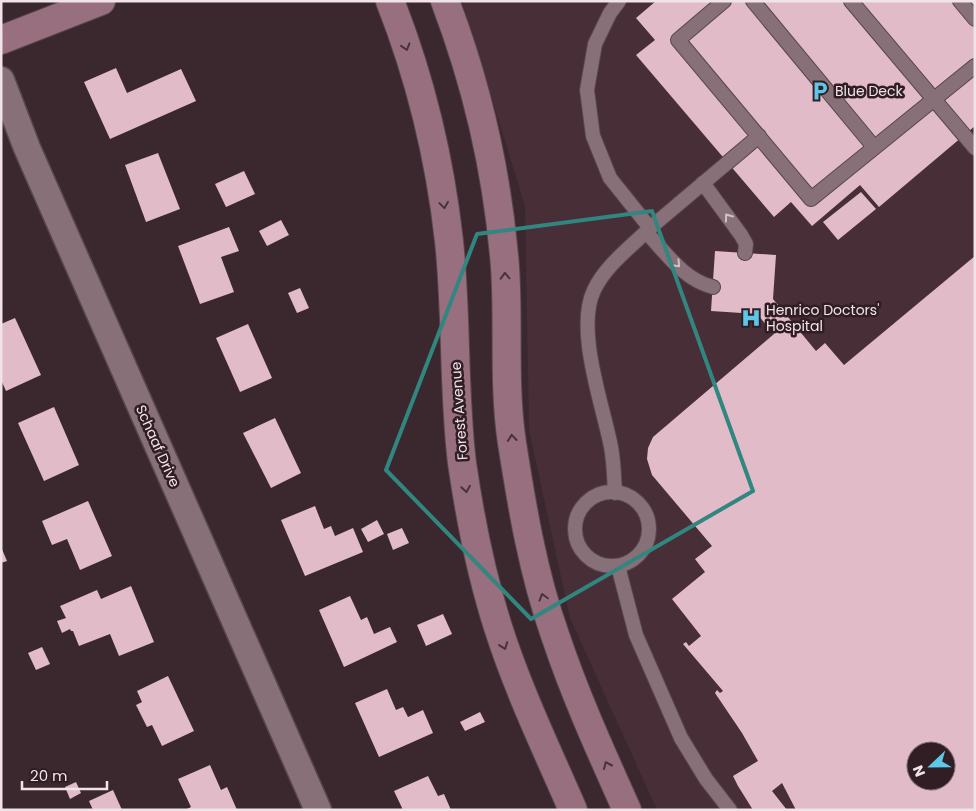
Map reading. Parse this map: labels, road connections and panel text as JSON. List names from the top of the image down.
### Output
{
  "streets": {
    "main road": ["Forest Avenue"],
    "street": ["Schaaf Drive"]
  },
  "places": {
    "parking": ["Blue Deck"],
    "hospital": ["Henrico Doctors' Hospital"]
  },
  "scale_bar": "20 m",
  "north": "left"
}
